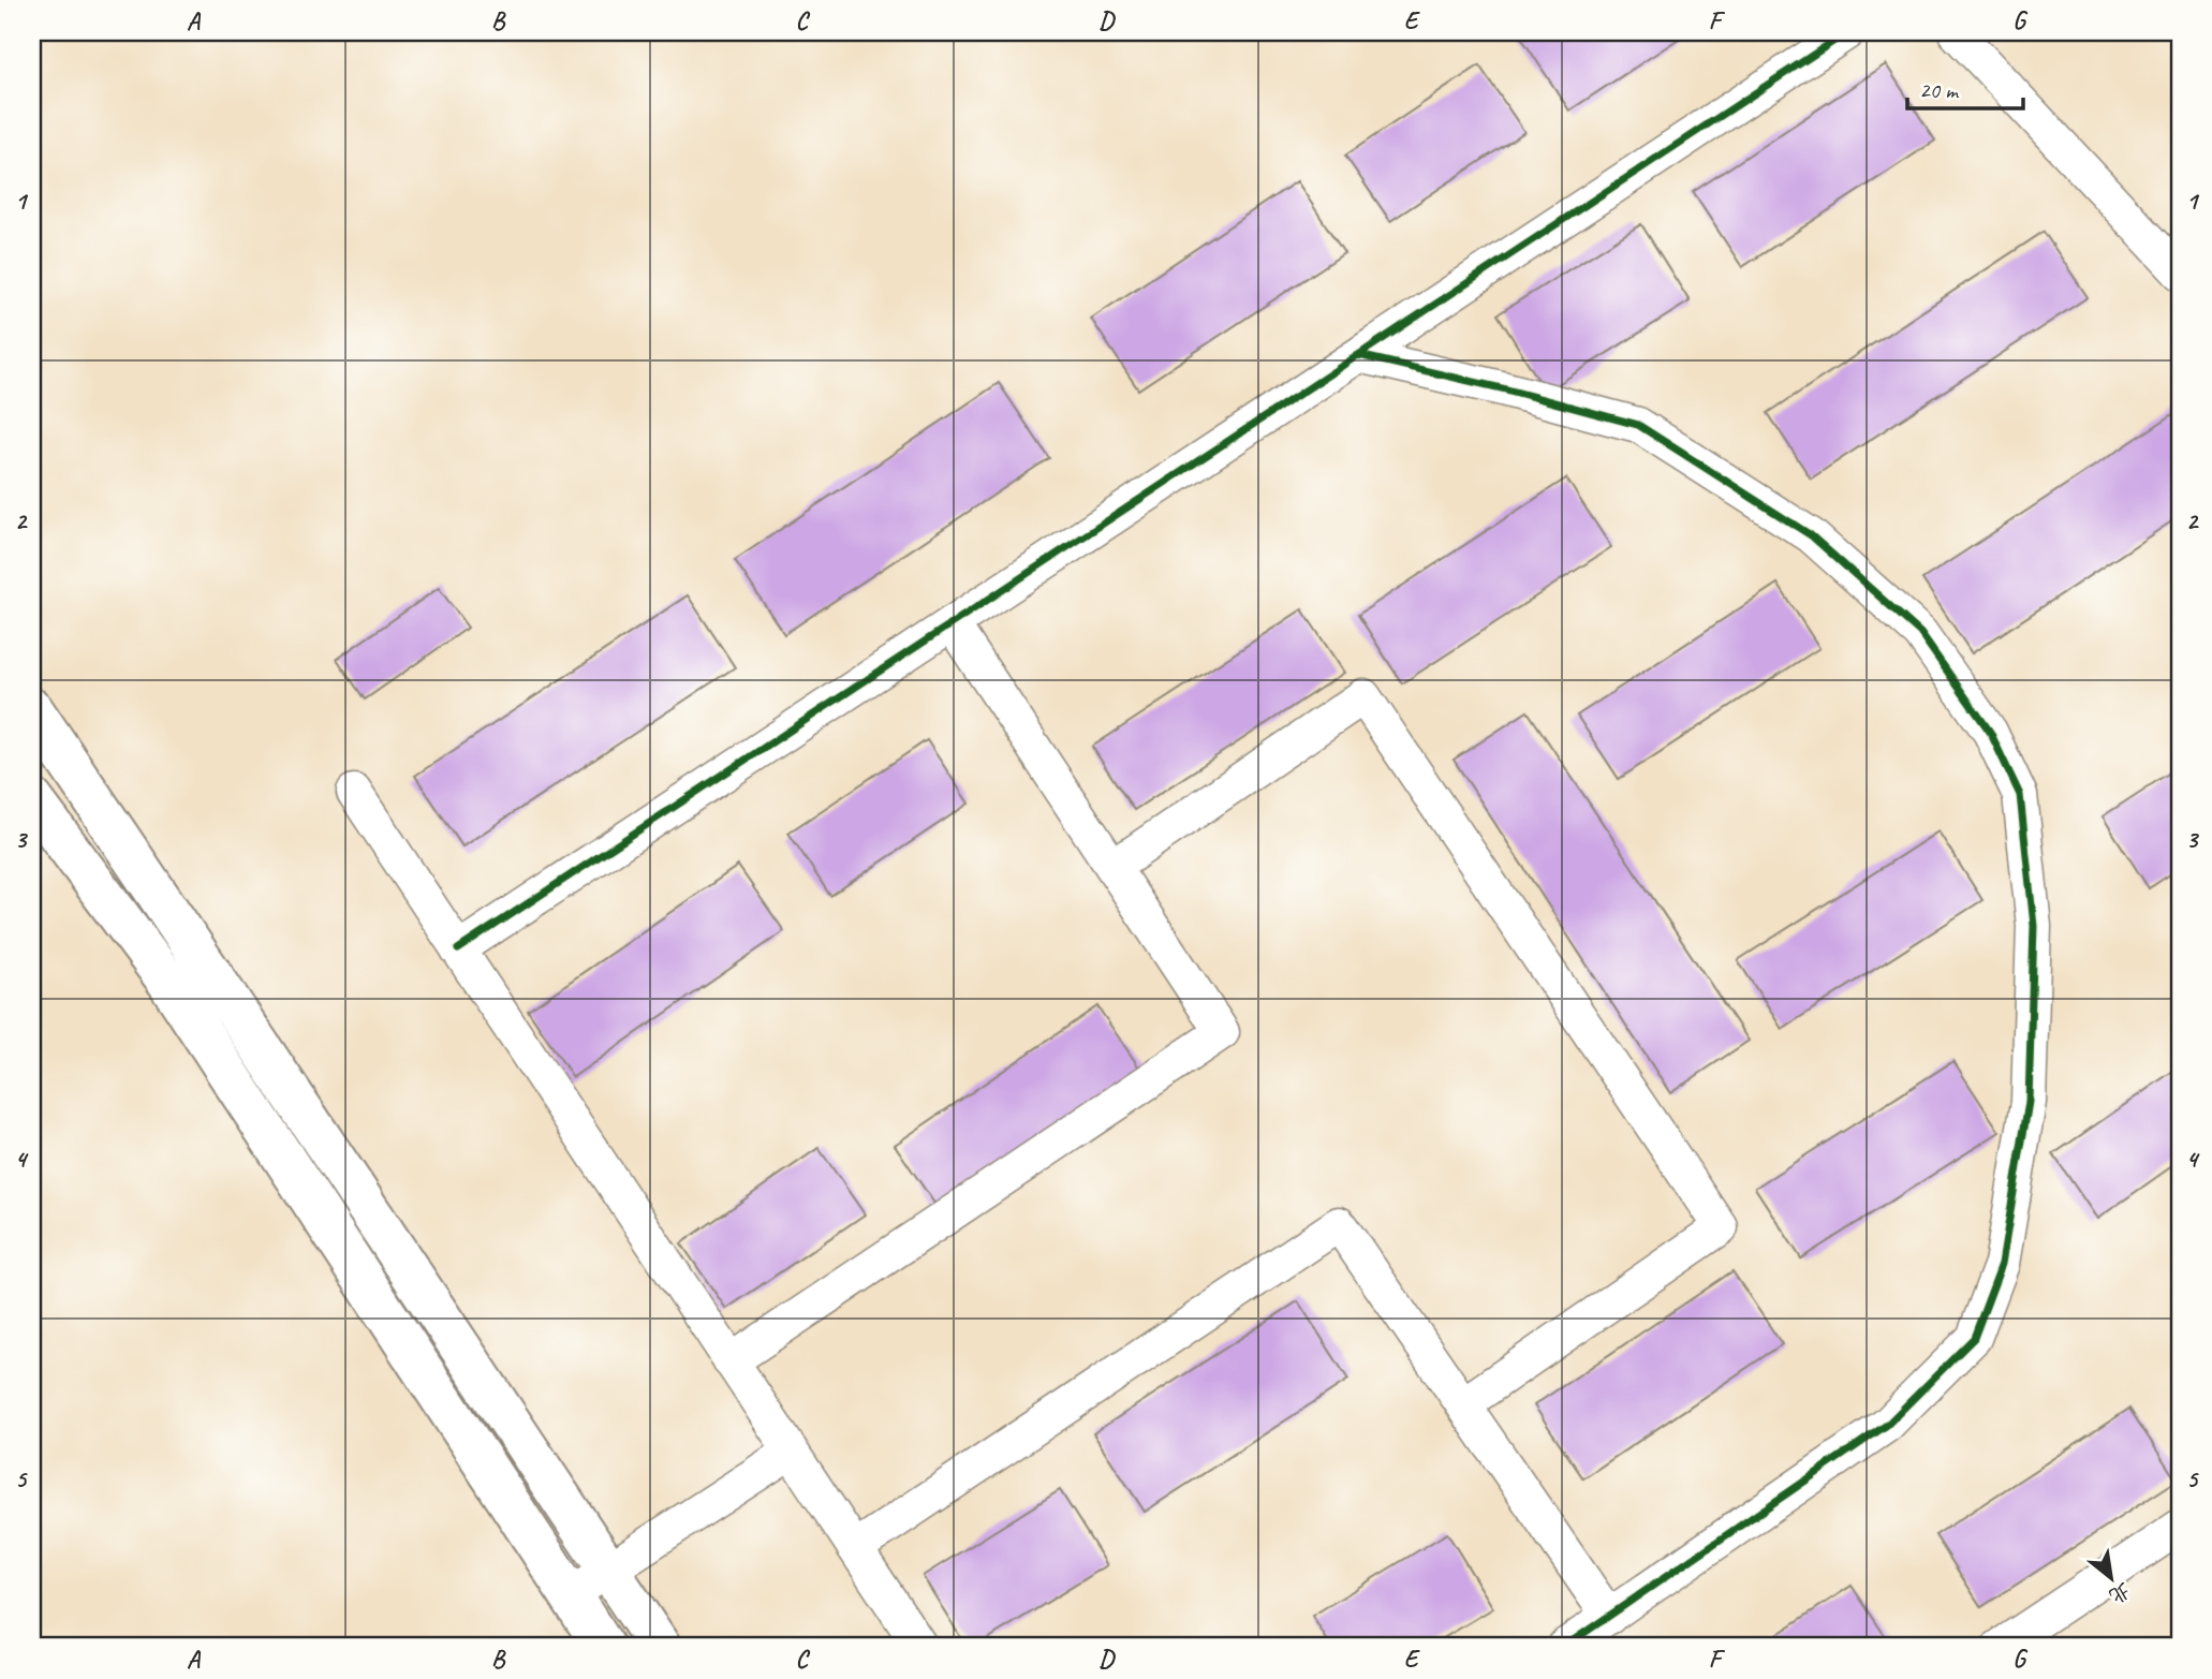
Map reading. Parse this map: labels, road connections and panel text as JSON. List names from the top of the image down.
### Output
{
  "scale_bar": "20 m",
  "north": "bottom right",
  "grid": {
    "columns": [
      "A",
      "B",
      "C",
      "D",
      "E",
      "F",
      "G"
    ],
    "rows": [
      "1",
      "2",
      "3",
      "4",
      "5"
    ]
  }
}
